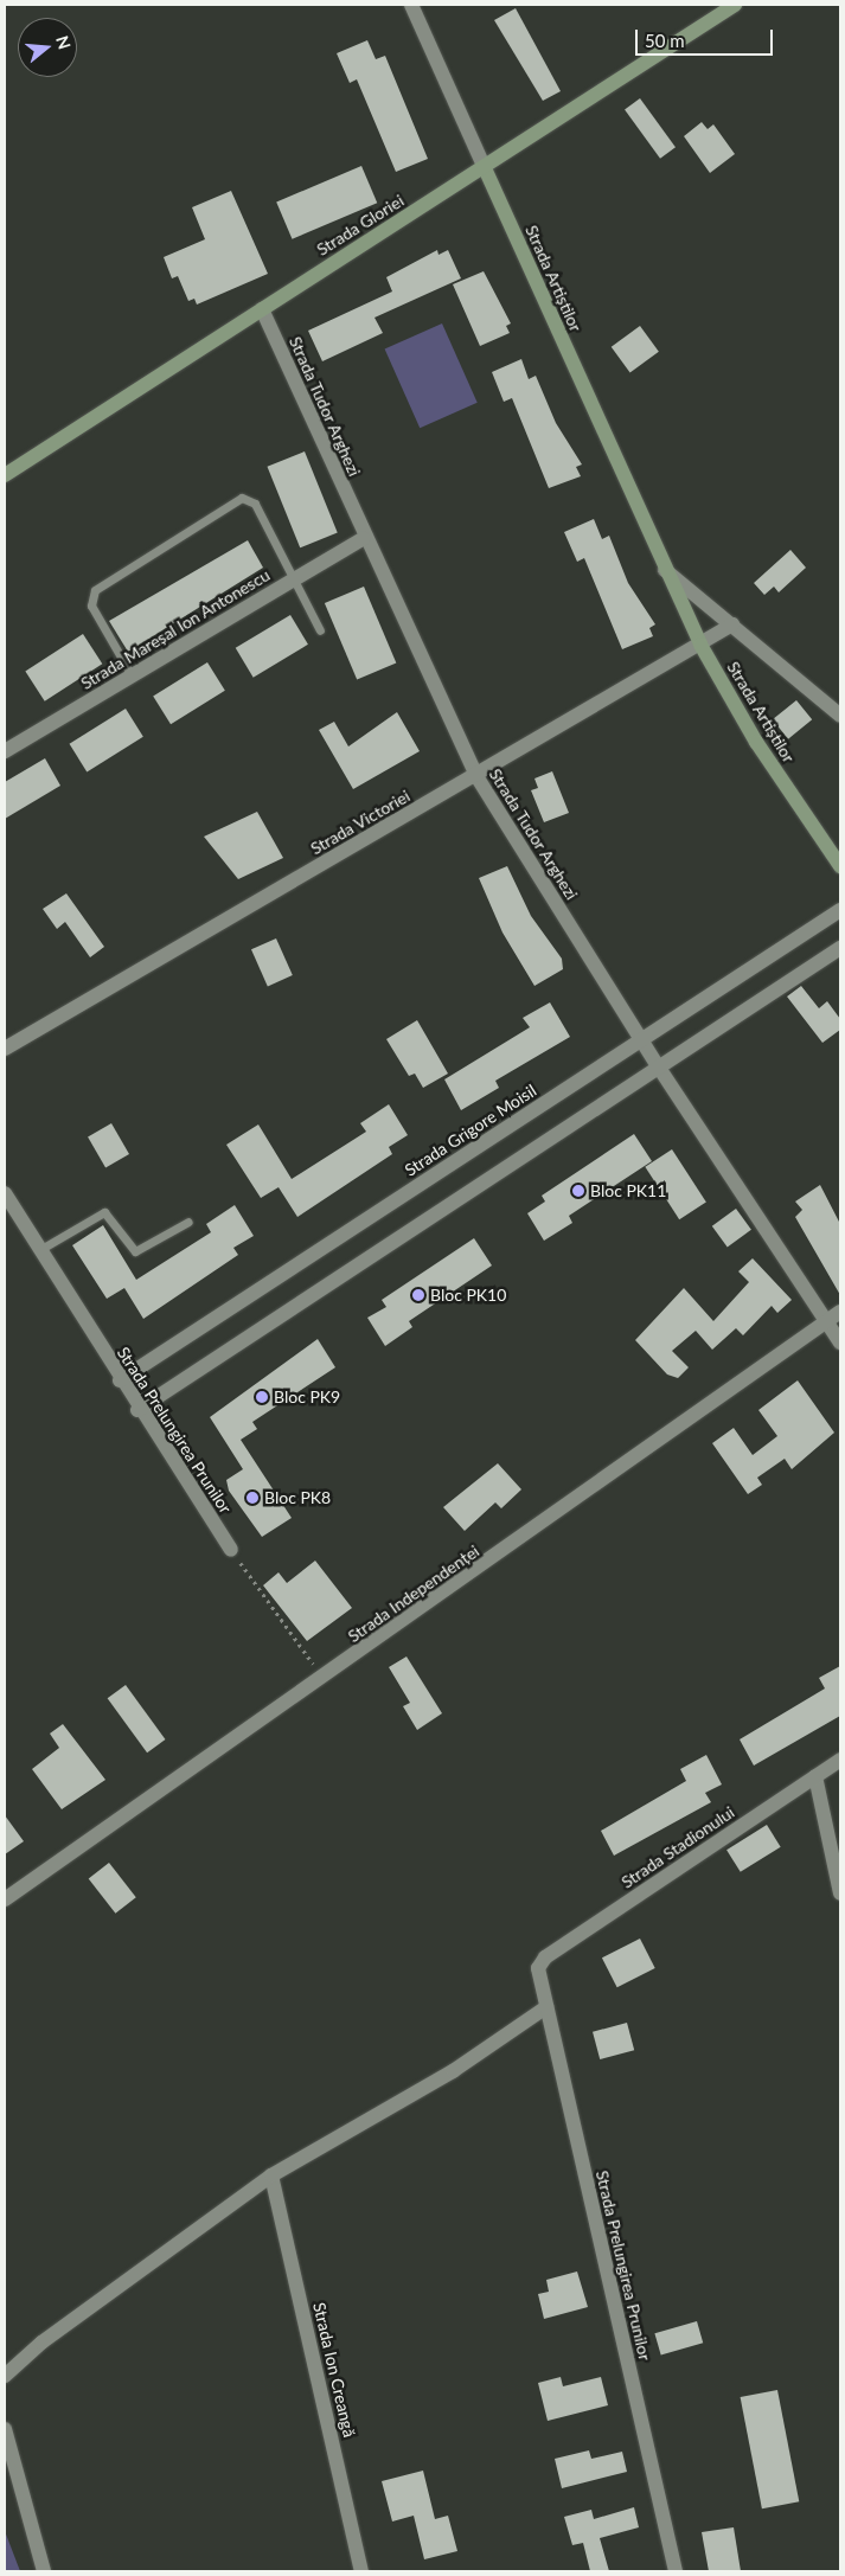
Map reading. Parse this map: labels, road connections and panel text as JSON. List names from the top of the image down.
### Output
{
  "streets": {
    "main road": ["Strada Gloriei", "Strada Artiștilor"],
    "street": [
      "Strada Tudor Arghezi",
      "Strada Mareșal Ion Antonescu",
      "Strada Victoriei",
      "Strada Grigore Moisil",
      "Strada Prelungirea Prunilor",
      "Strada Independenței",
      "Strada Stadionului",
      "Strada Ion Creangă"
    ]
  },
  "crossings": [
    ["Strada Gloriei", "Strada Artiștilor"],
    ["Strada Gloriei", "Strada Tudor Arghezi"],
    ["Strada Artiștilor", "Strada Victoriei"],
    ["Strada Tudor Arghezi", "Strada Mareșal Ion Antonescu"],
    ["Strada Tudor Arghezi", "Strada Victoriei"],
    ["Strada Tudor Arghezi", "Strada Grigore Moisil"],
    ["Strada Tudor Arghezi", "Strada Independenței"],
    ["Strada Grigore Moisil", "Strada Prelungirea Prunilor"],
    ["Strada Prelungirea Prunilor", "Strada Stadionului"]
  ],
  "places": [
    "Bloc PK11",
    "Bloc PK10",
    "Bloc PK9",
    "Bloc PK8"
  ],
  "scale_bar": "50 m",
  "north": "right"
}
